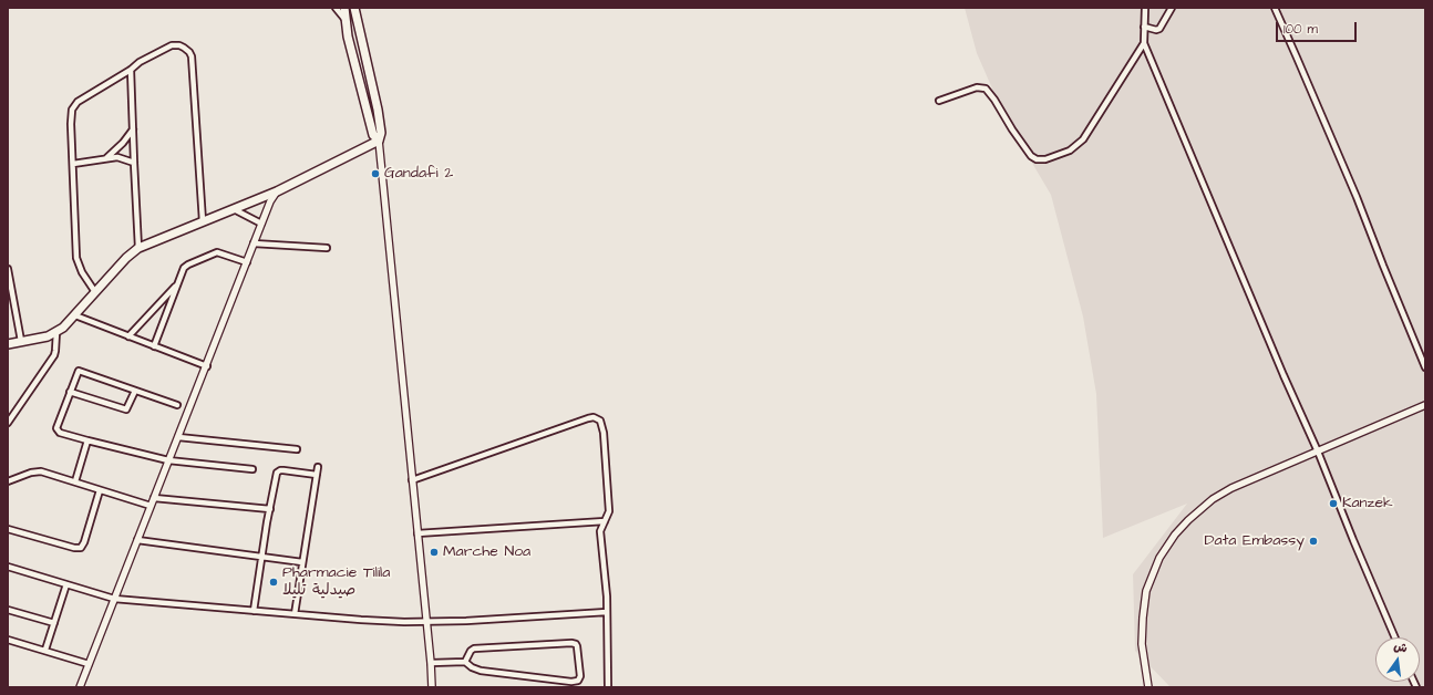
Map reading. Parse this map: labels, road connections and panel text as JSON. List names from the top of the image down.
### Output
{
  "places": [
    "Gandafi 2",
    "Kanzek",
    "Data Embassy",
    "Marche Noa",
    "Pharmacie Tilila صيدلية تليلا"
  ],
  "scale_bar": "100 m",
  "north": "top"
}
